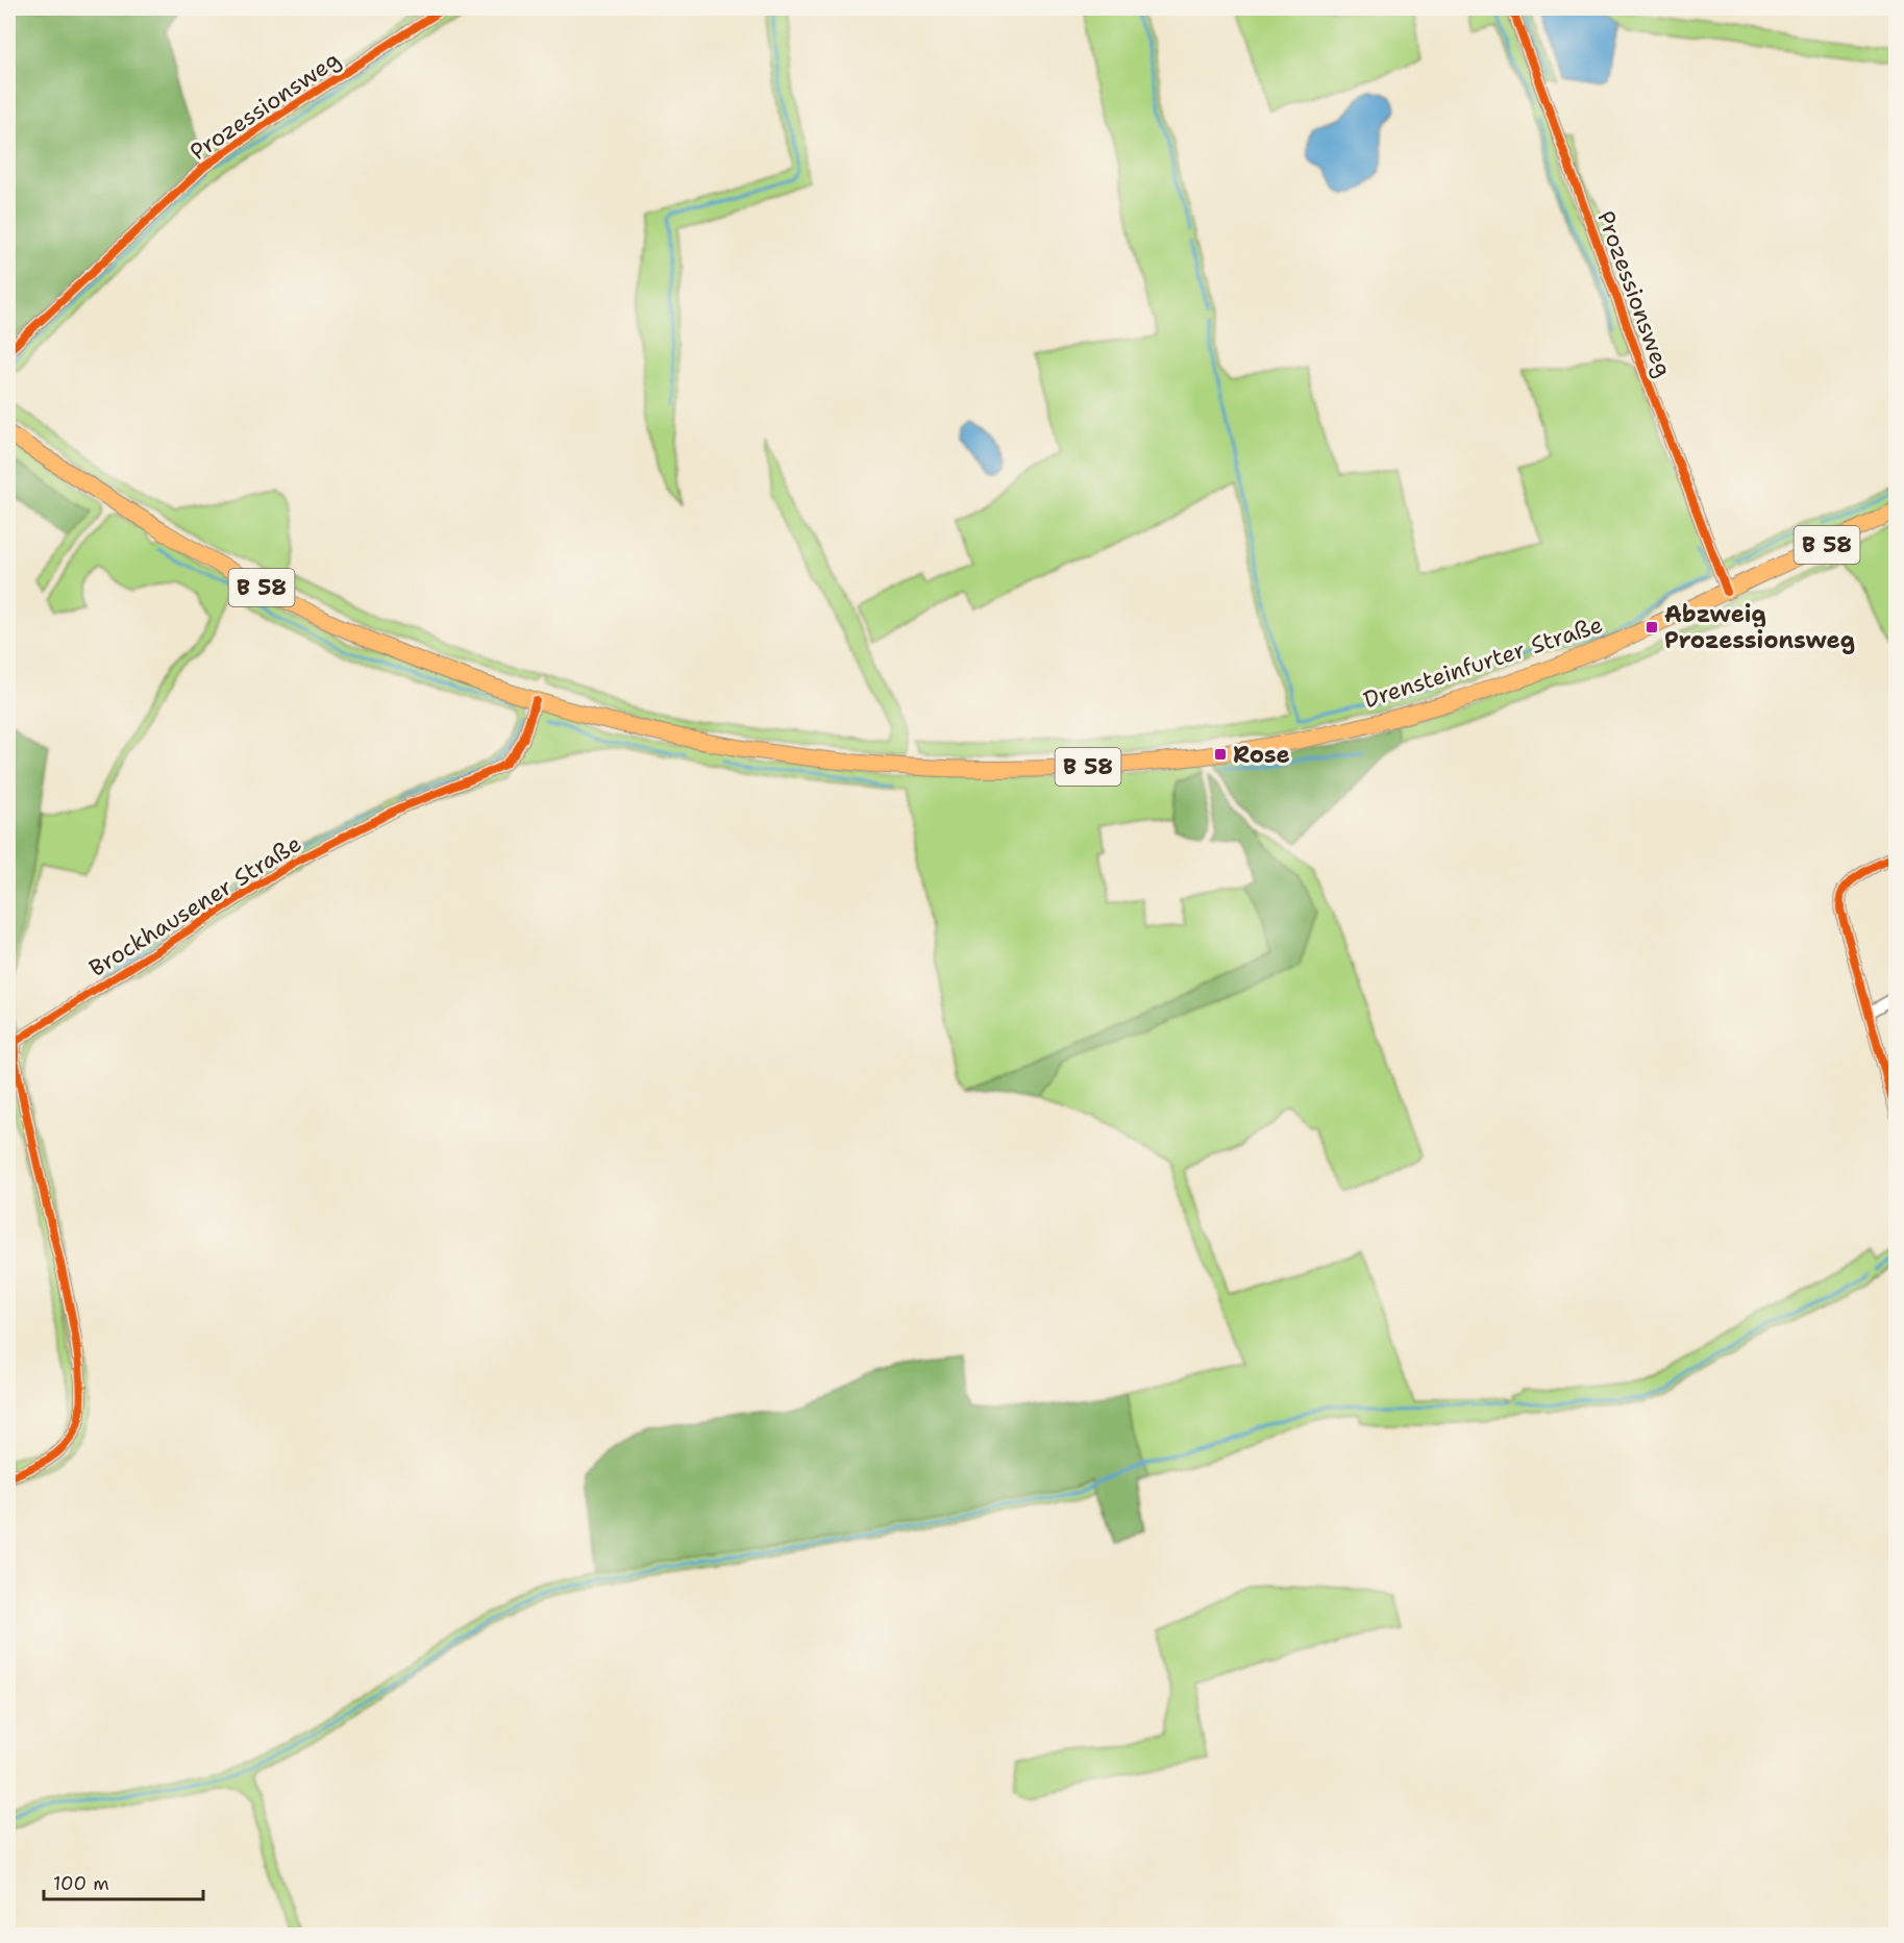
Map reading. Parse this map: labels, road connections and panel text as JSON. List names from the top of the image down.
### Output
{
  "streets": {
    "main road": ["B 58", "Drensteinfurter Straße"],
    "street": ["Prozessionsweg", "Brockhausener Straße"]
  },
  "crossings": [
    ["Prozessionsweg", "Drensteinfurter Straße"],
    ["Drensteinfurter Straße", "Brockhausener Straße"]
  ],
  "places": {
    "transit": ["Abzweig Prozessionsweg", "Rose"]
  },
  "scale_bar": "100 m"
}
